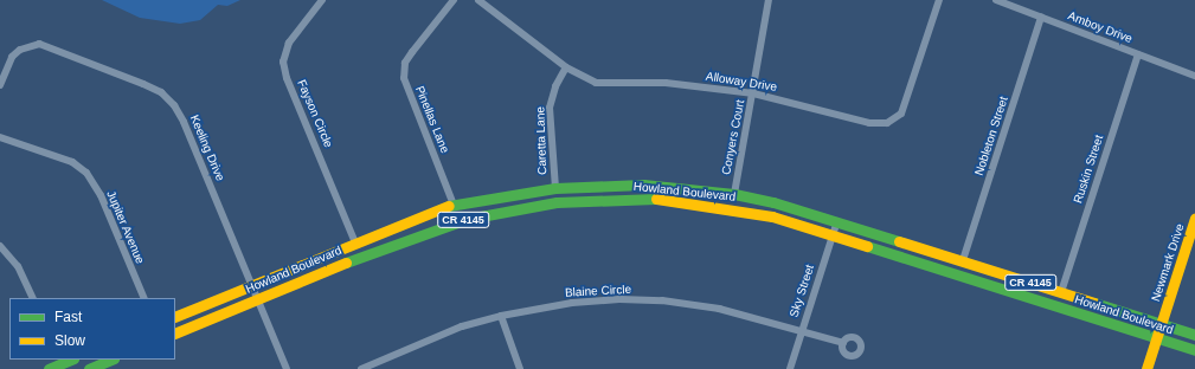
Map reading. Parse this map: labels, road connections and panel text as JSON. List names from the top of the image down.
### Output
{
  "streets": {
    "main road": ["Howland Boulevard", "CR 4145", "Newmark Drive"],
    "street": [
      "Amboy Drive",
      "Alloway Drive",
      "Fayson Circle",
      "Pinellas Lane",
      "Nobleton Street",
      "Conyers Court",
      "Caretta Lane",
      "Keeling Drive",
      "Ruskin Street",
      "Jupiter Avenue",
      "Blaine Circle",
      "Sky Street"
    ]
  },
  "crossings": [
    ["Amboy Drive", "Nobleton Street"],
    ["Amboy Drive", "Ruskin Street"],
    ["Alloway Drive", "Conyers Court"],
    ["Alloway Drive", "Caretta Lane"],
    ["Fayson Circle", "Howland Boulevard"],
    ["Pinellas Lane", "Howland Boulevard"],
    ["Nobleton Street", "Howland Boulevard"],
    ["Conyers Court", "Howland Boulevard"],
    ["Caretta Lane", "Howland Boulevard"],
    ["Keeling Drive", "Howland Boulevard"],
    ["Ruskin Street", "Howland Boulevard"],
    ["Howland Boulevard", "Newmark Drive"],
    ["Howland Boulevard", "Sky Street"],
    ["Blaine Circle", "Sky Street"]
  ],
  "legend": ["Fast", "Slow"]
}
